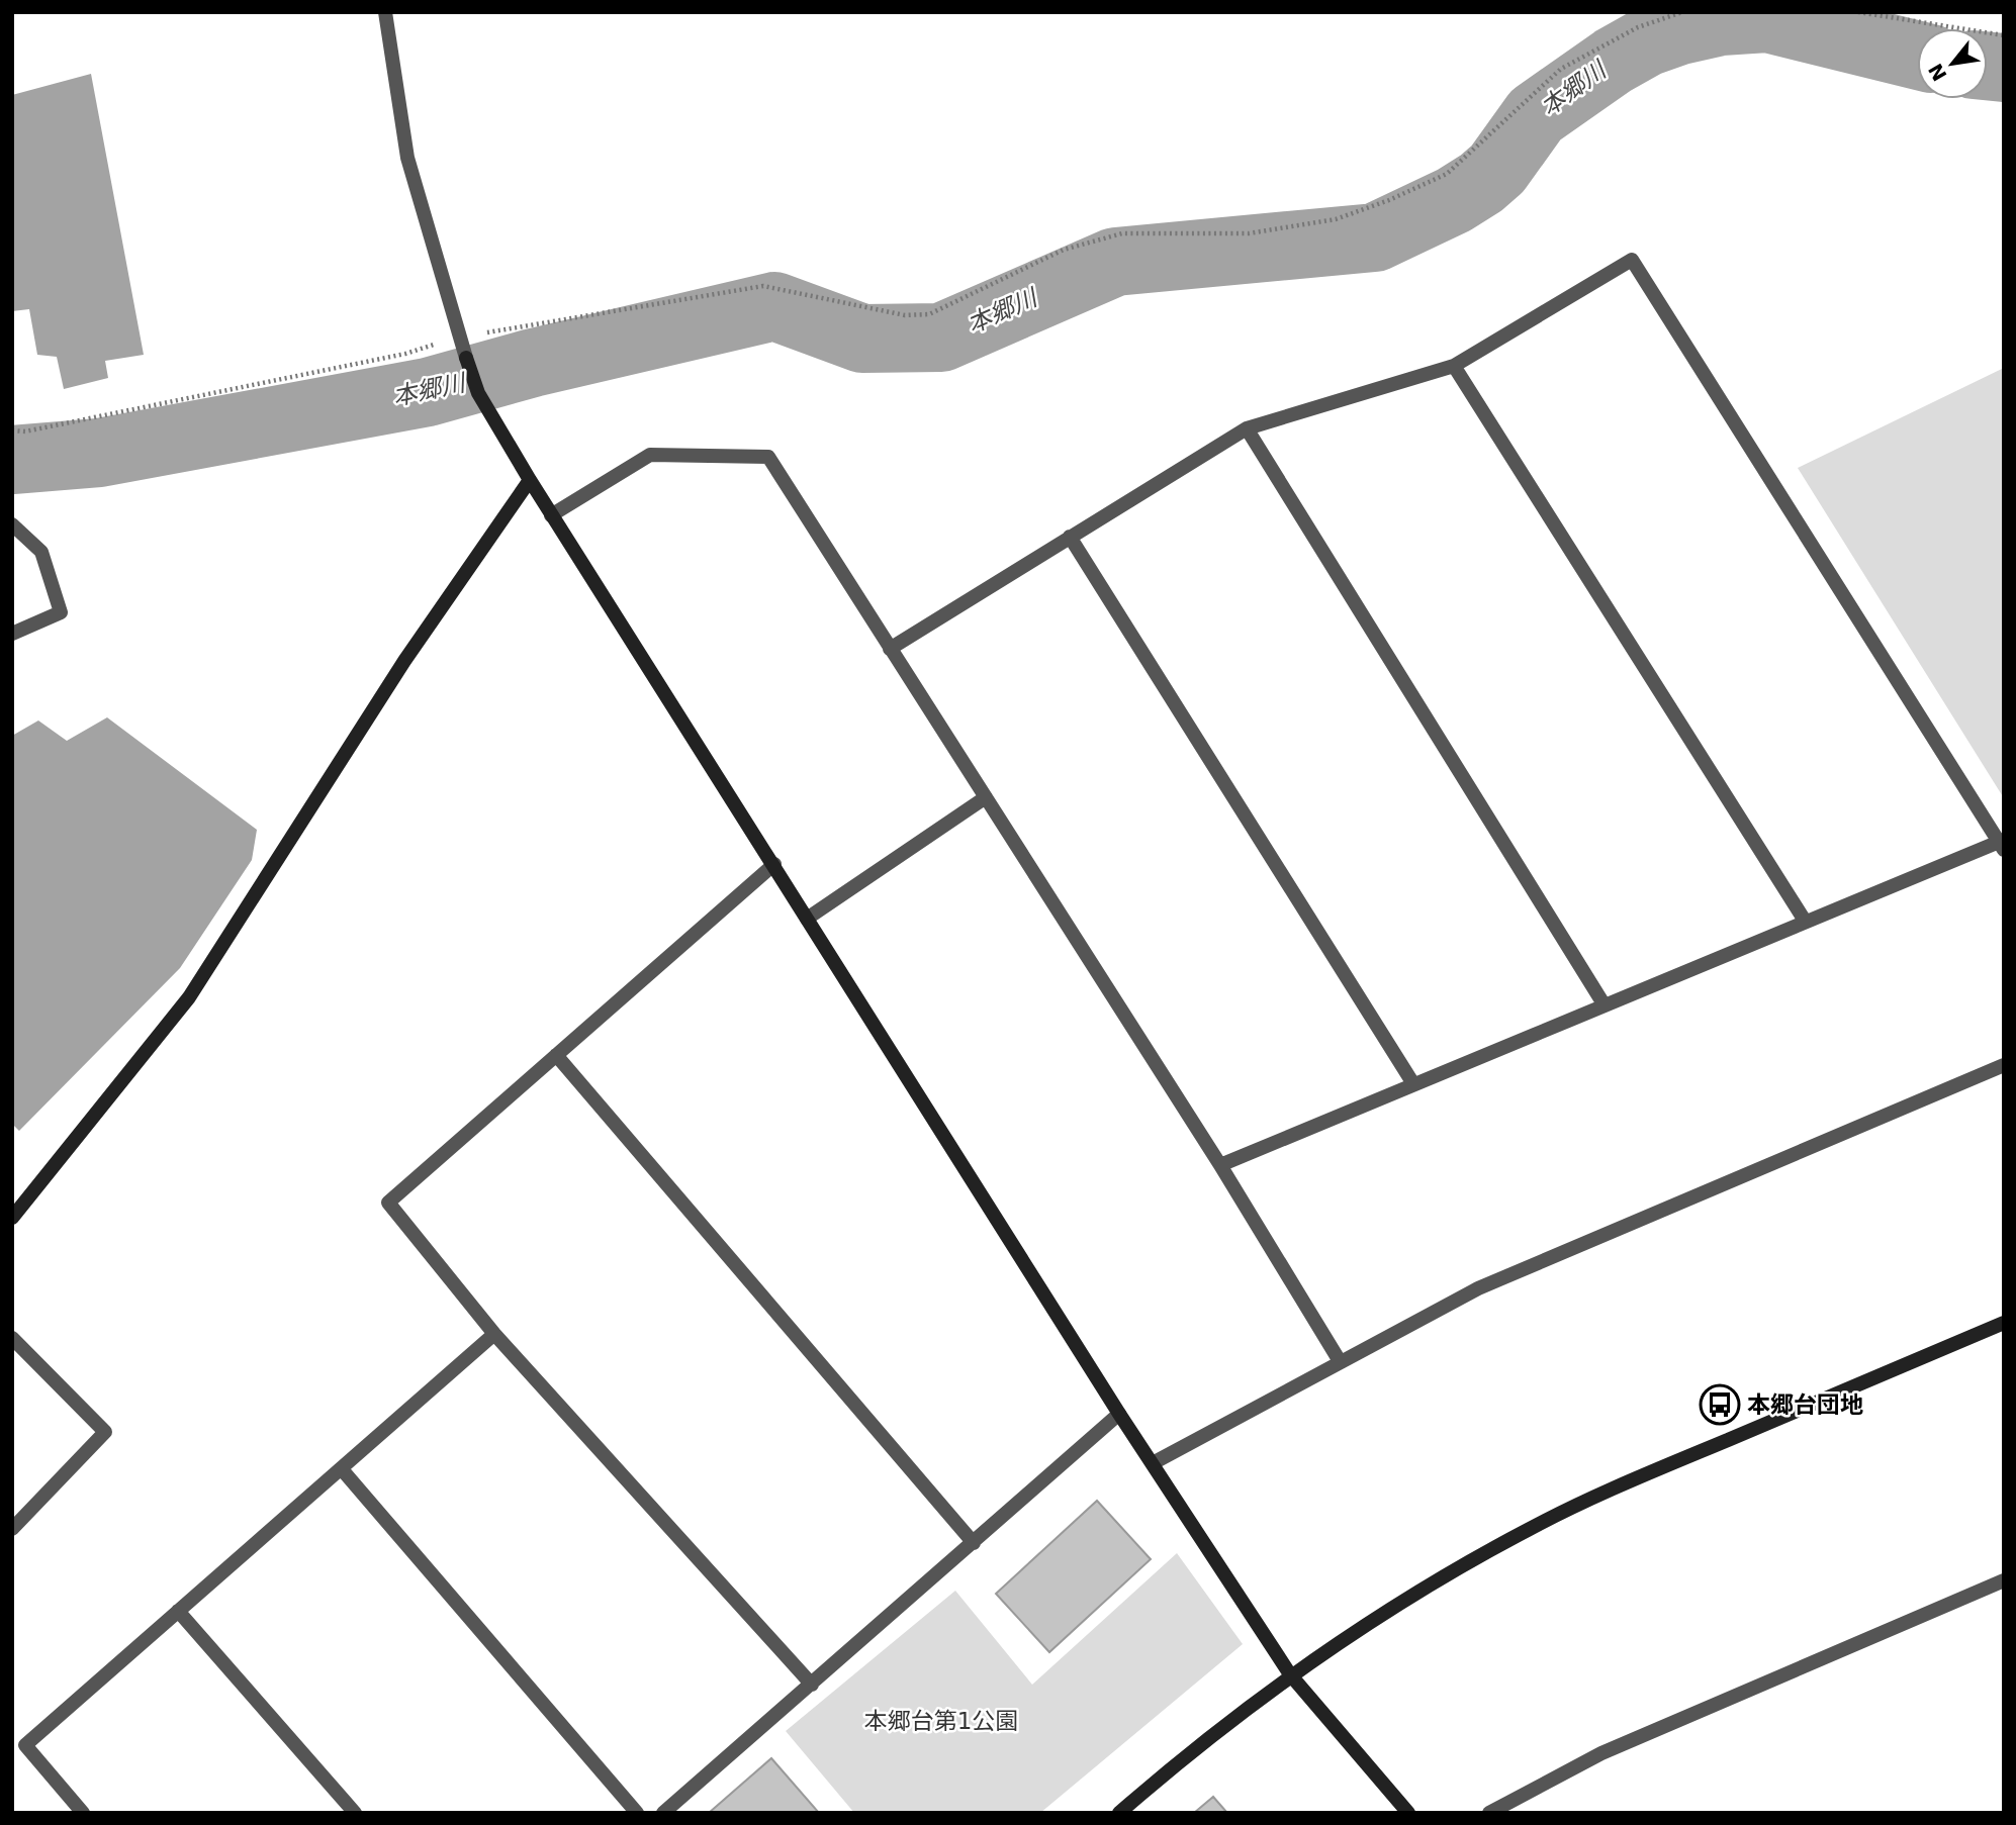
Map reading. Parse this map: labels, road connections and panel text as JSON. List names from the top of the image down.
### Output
{
  "water": ["本郷川"],
  "parks": ["本郷台第1公園"],
  "places": {
    "bus stop": ["本郷台団地"]
  },
  "north": "bottom left"
}
